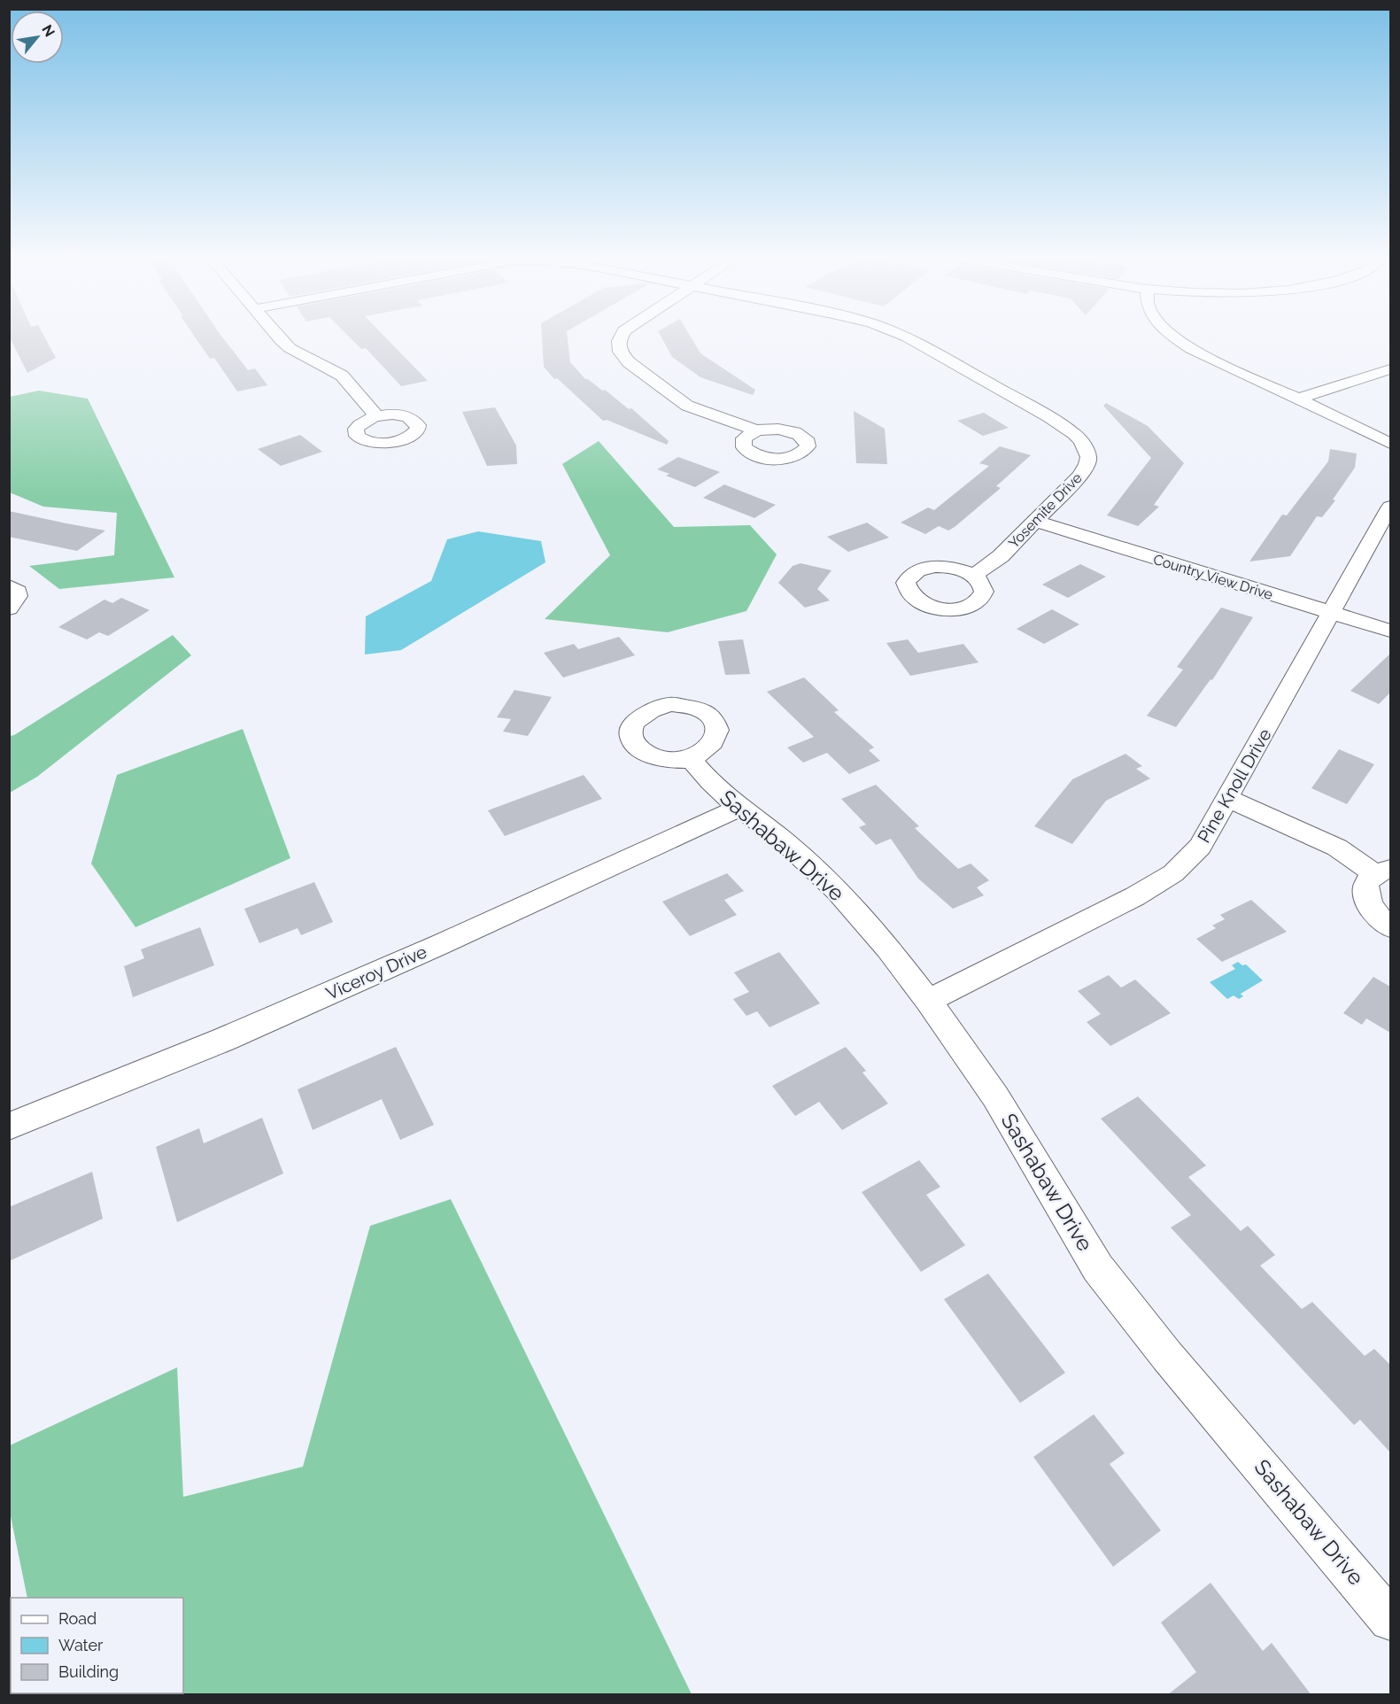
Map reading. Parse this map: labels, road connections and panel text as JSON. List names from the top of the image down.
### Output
{
  "streets": {
    "street": [
      "Yosemite Drive",
      "Country View Drive",
      "Pine Knoll Drive",
      "Sashabaw Drive",
      "Viceroy Drive"
    ]
  },
  "crossings": [
    ["Yosemite Drive", "Country View Drive"],
    ["Country View Drive", "Pine Knoll Drive"],
    ["Pine Knoll Drive", "Sashabaw Drive"],
    ["Sashabaw Drive", "Viceroy Drive"]
  ],
  "legend": ["Road", "Water", "Building"],
  "north": "top right"
}
